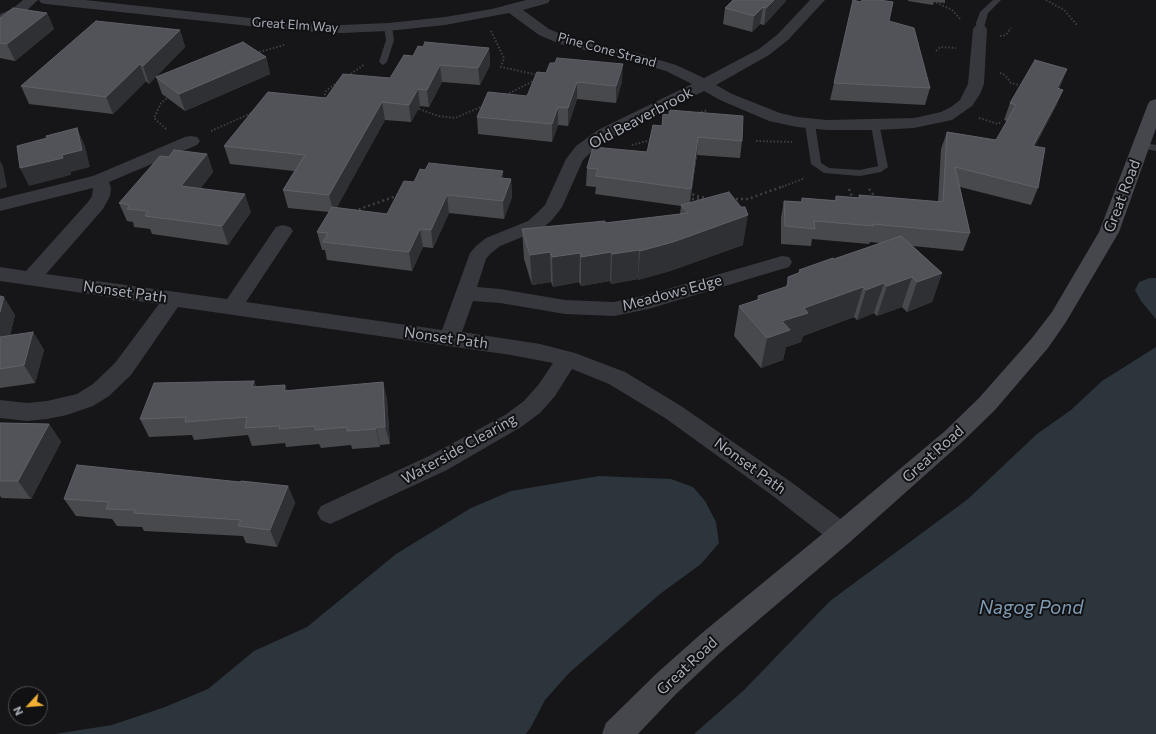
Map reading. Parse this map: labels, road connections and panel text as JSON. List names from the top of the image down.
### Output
{
  "streets": {
    "main road": ["Great Road"],
    "street": [
      "Great Elm Way",
      "Pine Cone Strand",
      "Old Beaverbrook",
      "Nonset Path",
      "Meadows Edge",
      "Waterside Clearing"
    ]
  },
  "crossings": [
    ["Great Elm Way", "Pine Cone Strand"],
    ["Pine Cone Strand", "Old Beaverbrook"],
    ["Old Beaverbrook", "Nonset Path"],
    ["Old Beaverbrook", "Meadows Edge"],
    ["Great Road", "Nonset Path"],
    ["Nonset Path", "Waterside Clearing"]
  ],
  "water": ["Nagog Pond"],
  "north": "bottom left"
}
